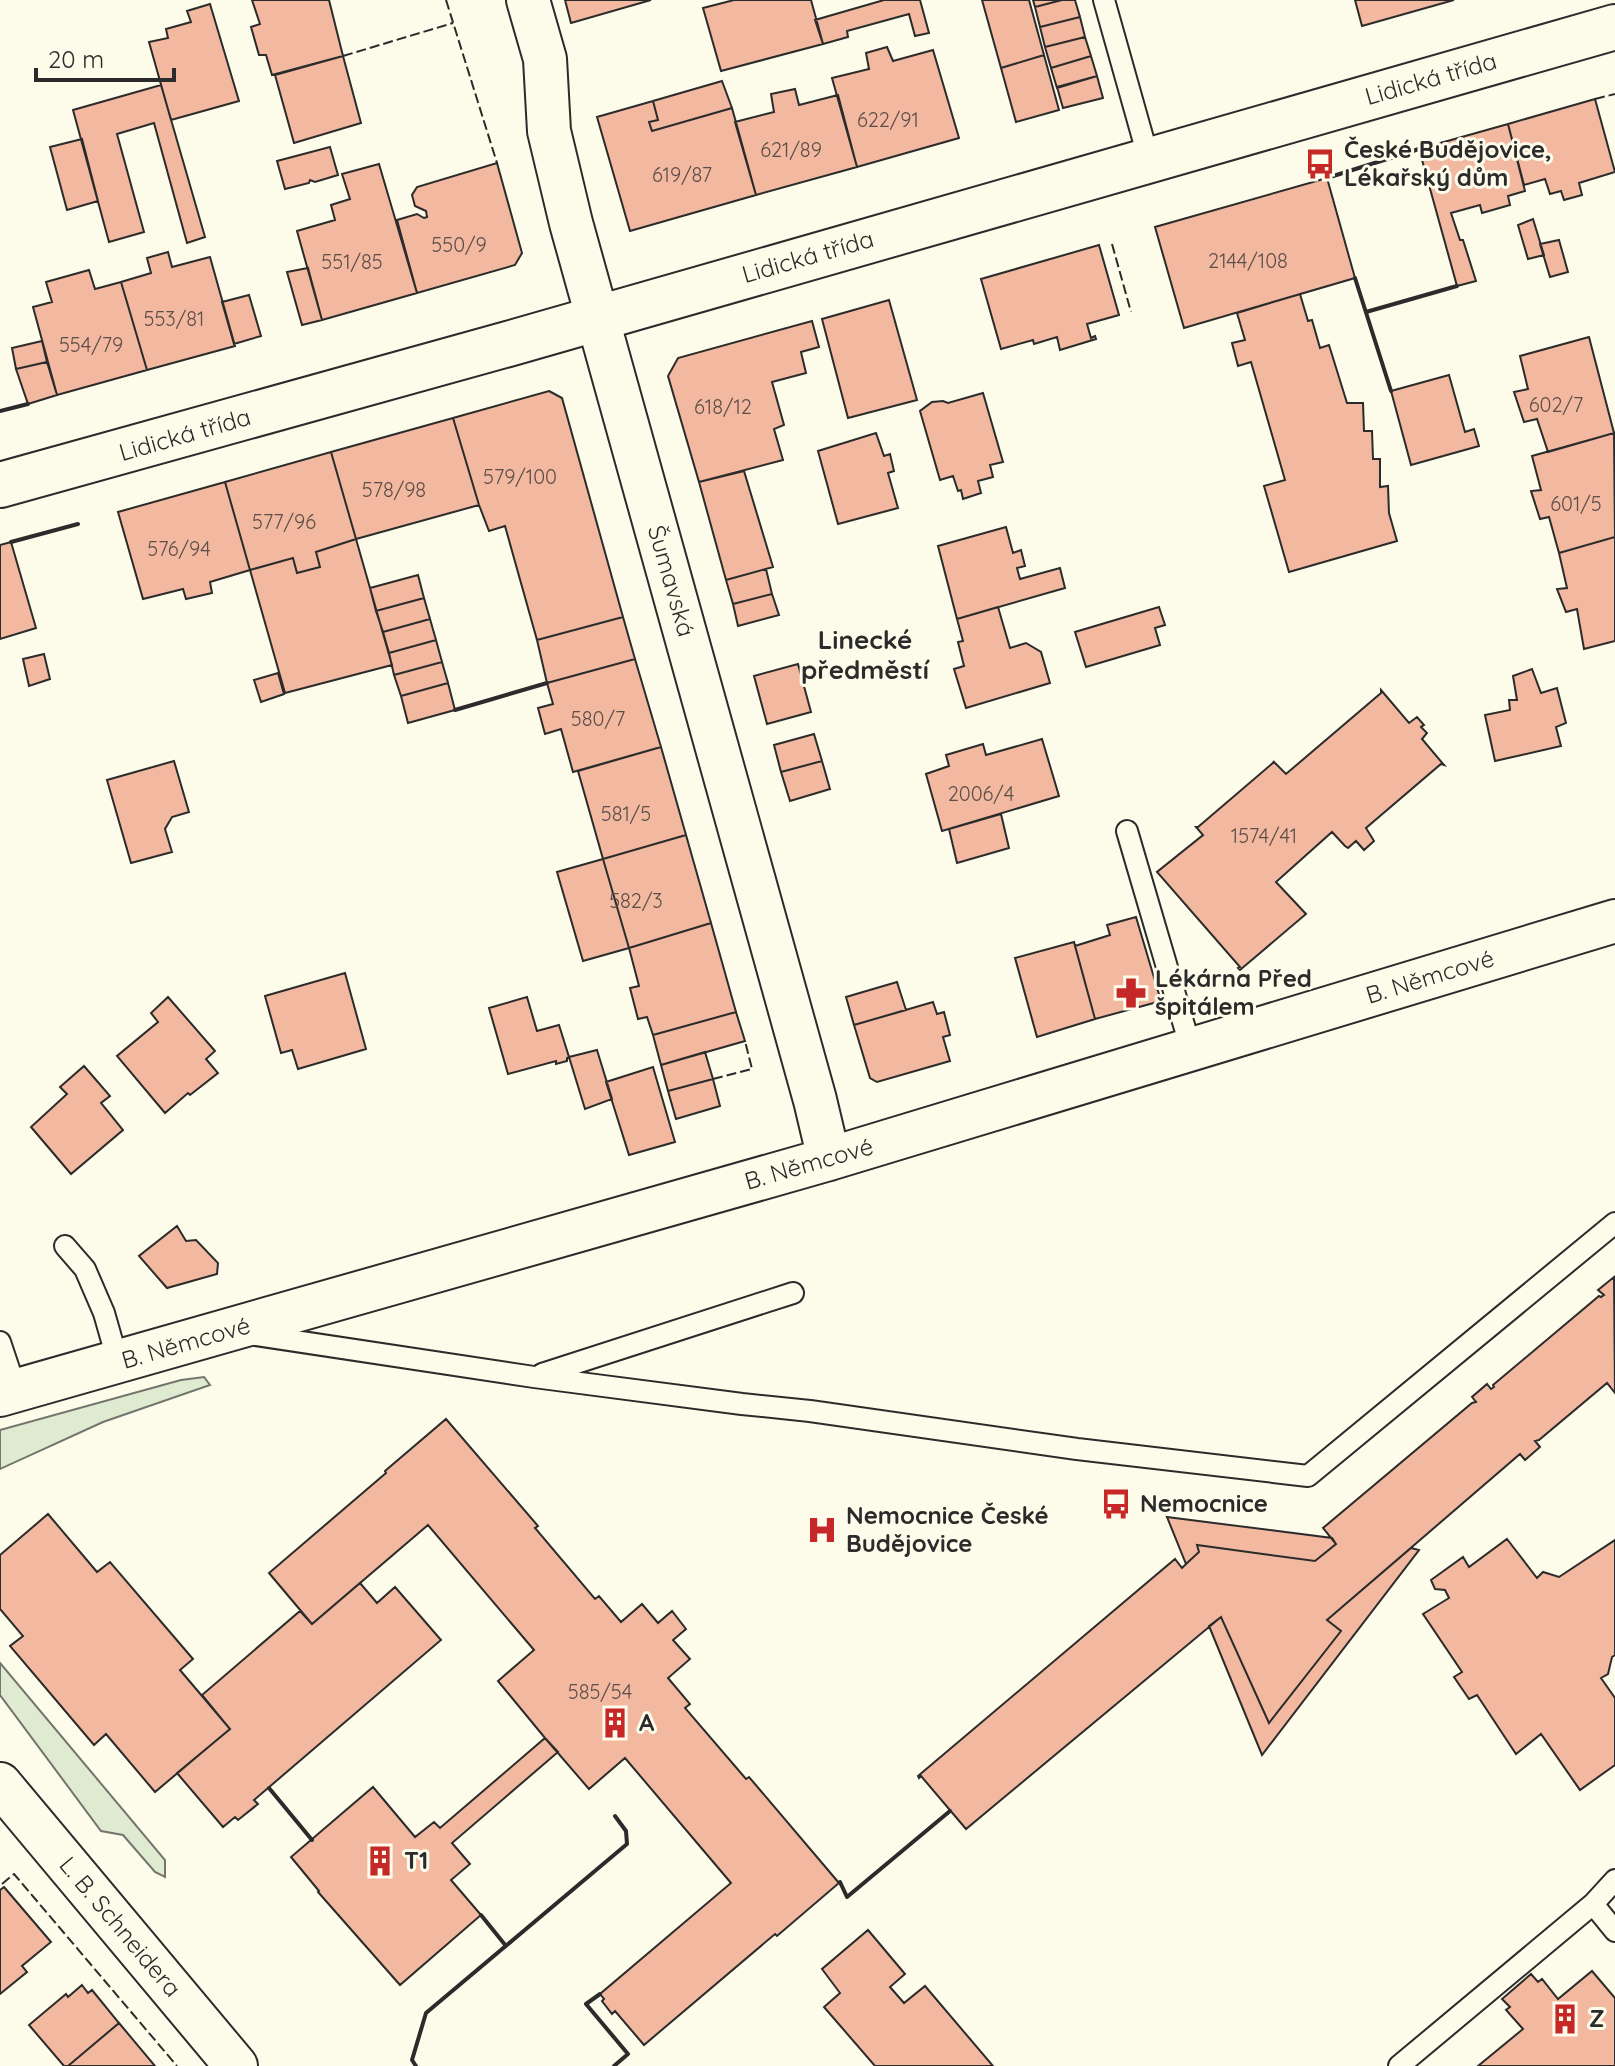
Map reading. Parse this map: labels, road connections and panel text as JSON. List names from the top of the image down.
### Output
{
  "streets": {
    "street": [
      "Lidická třída",
      "Šumavská",
      "B. Němcové",
      "L. B. Schneidera"
    ]
  },
  "crossings": [
    ["Lidická třída", "Šumavská"],
    ["Šumavská", "B. Němcové"]
  ],
  "districts": ["Linecké předměstí"],
  "places": {
    "bus stop": ["České Budějovice, Lékařský dům", "Nemocnice"],
    "pharmacy": ["Lékárna Před špitálem"],
    "hospital": ["Nemocnice České Budějovice"],
    "building": ["A", "T1", "Z"]
  },
  "house_numbers": [
    "622/91",
    "621/89",
    "619/87",
    "550/9",
    "2144/108",
    "551/85",
    "553/81",
    "554/79",
    "602/7",
    "618/12",
    "579/100",
    "578/98",
    "601/5",
    "577/96",
    "576/94",
    "580/7",
    "2006/4",
    "581/5",
    "1574/41",
    "582/3",
    "585/54"
  ],
  "scale_bar": "20 m"
}
